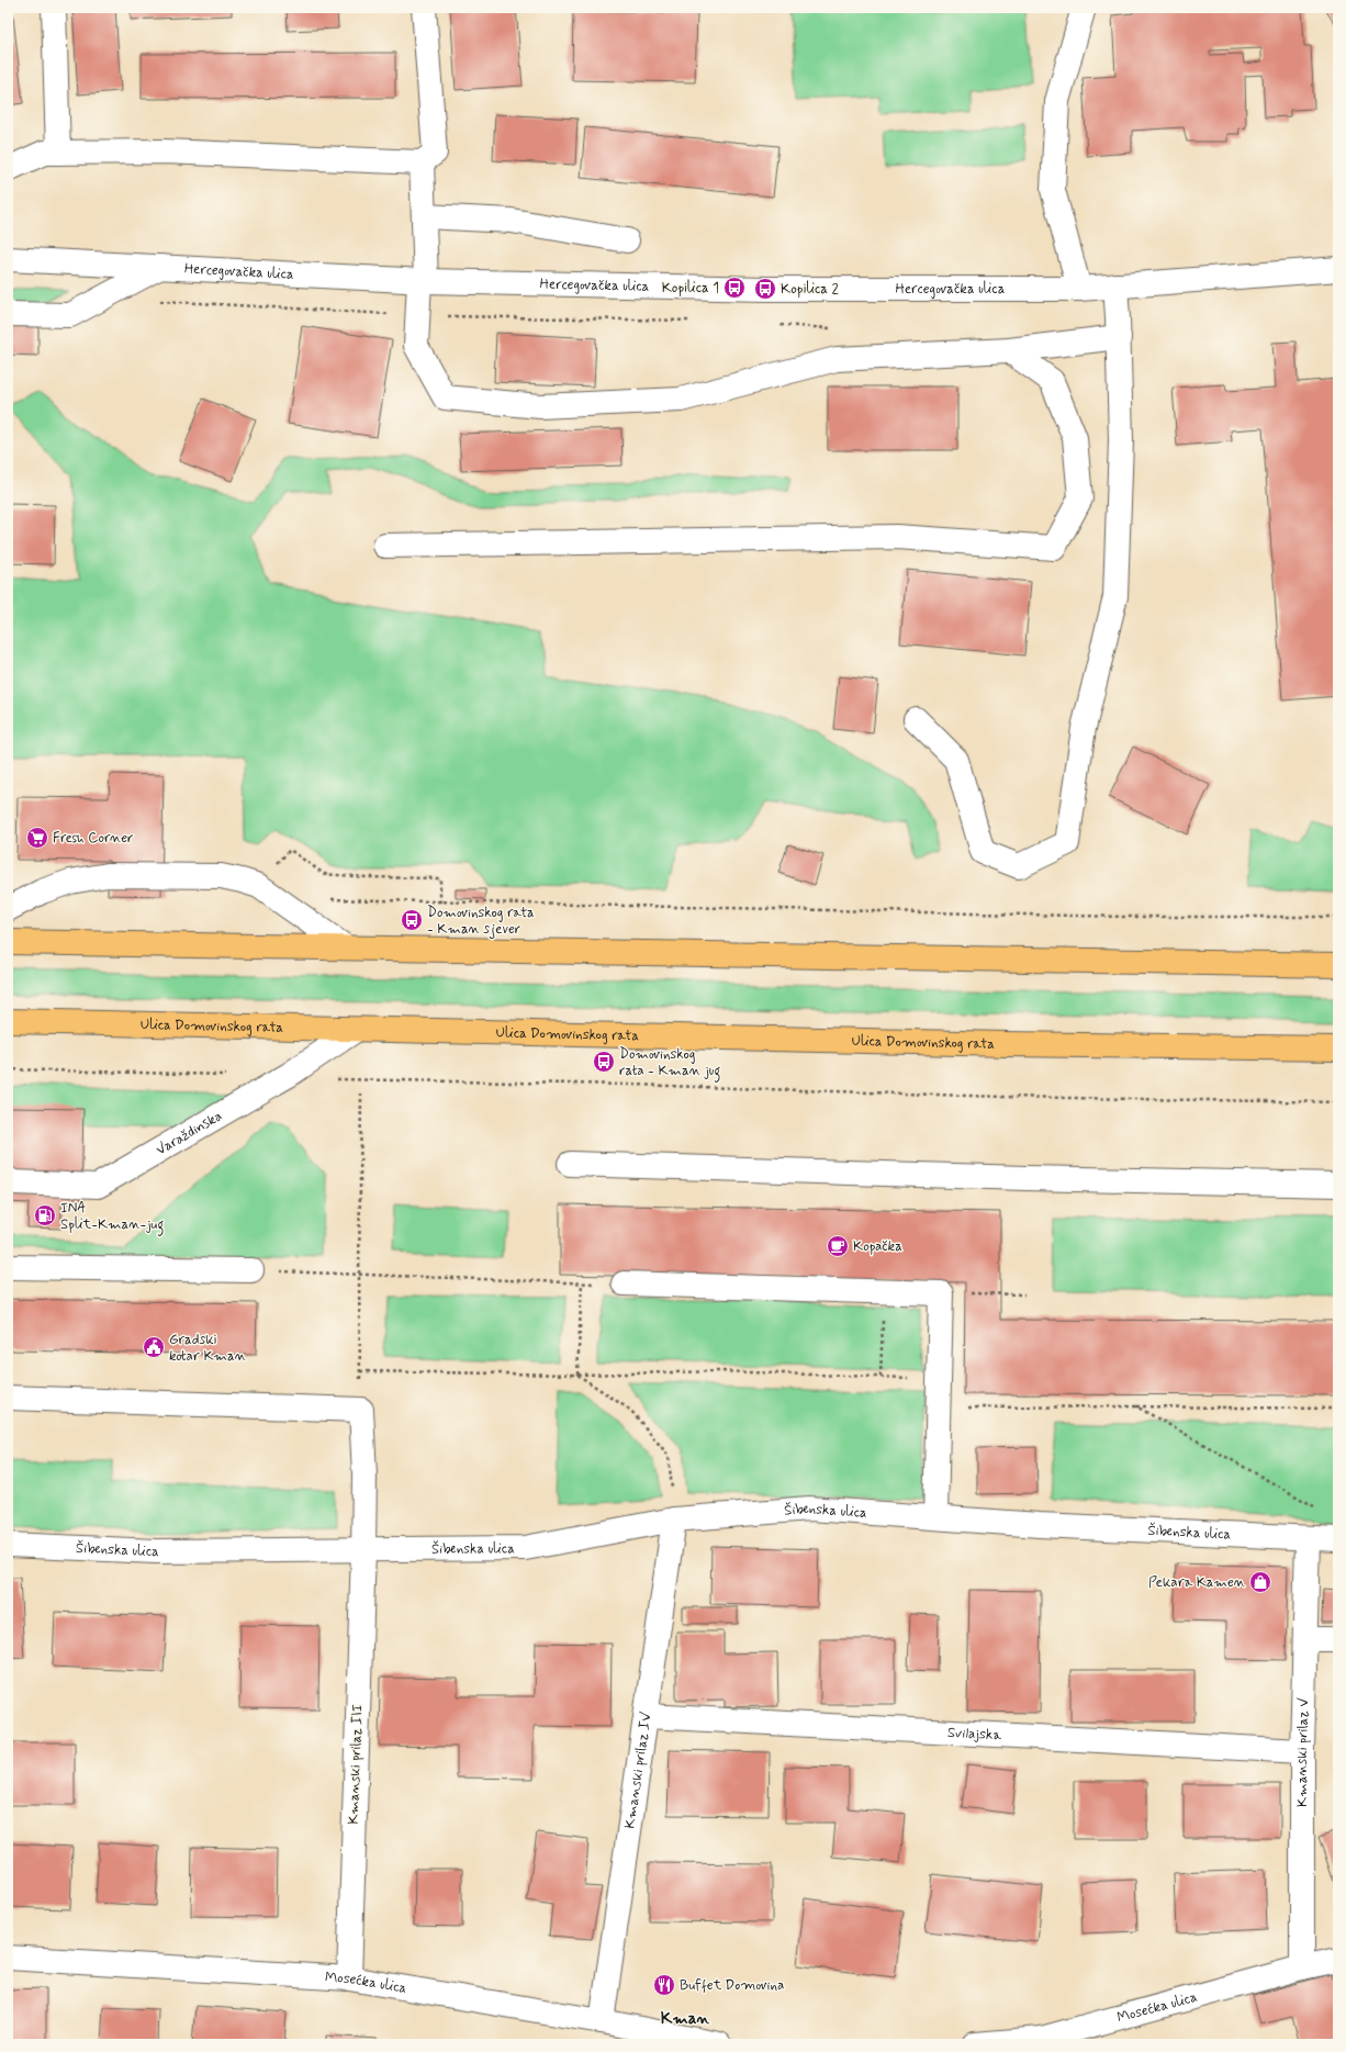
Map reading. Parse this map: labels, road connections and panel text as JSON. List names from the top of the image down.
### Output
{
  "streets": {
    "main road": ["Ulica Domovinskog rata"],
    "street": [
      "Hercegovačka ulica",
      "Varaždinska",
      "Šibenska ulica",
      "Svilajska",
      "Kmanski prilaz V",
      "Kmanski prilaz III",
      "Kmanski prilaz IV",
      "Mosećka ulica"
    ]
  },
  "crossings": [
    ["Ulica Domovinskog rata", "Varaždinska"],
    ["Šibenska ulica", "Kmanski prilaz V"],
    ["Šibenska ulica", "Kmanski prilaz III"],
    ["Šibenska ulica", "Kmanski prilaz IV"],
    ["Svilajska", "Kmanski prilaz V"],
    ["Svilajska", "Kmanski prilaz IV"],
    ["Kmanski prilaz V", "Mosećka ulica"],
    ["Kmanski prilaz III", "Mosećka ulica"],
    ["Kmanski prilaz IV", "Mosećka ulica"]
  ],
  "districts": ["Kman"],
  "places": {
    "bus stop": [
      "Kopilica 1",
      "Kopilica 2",
      "Domovinskog rata - Kman sjever",
      "Domovinskog rata - Kman jug"
    ],
    "supermarket": ["Fresh Corner"],
    "fuel station": ["INA Split-Kman-jug"],
    "cafe": ["Kopačka"],
    "public building": ["Gradski kotar Kman"],
    "shop": ["Pekara Kamen"],
    "restaurant": ["Buffet Domovina"]
  }
}
